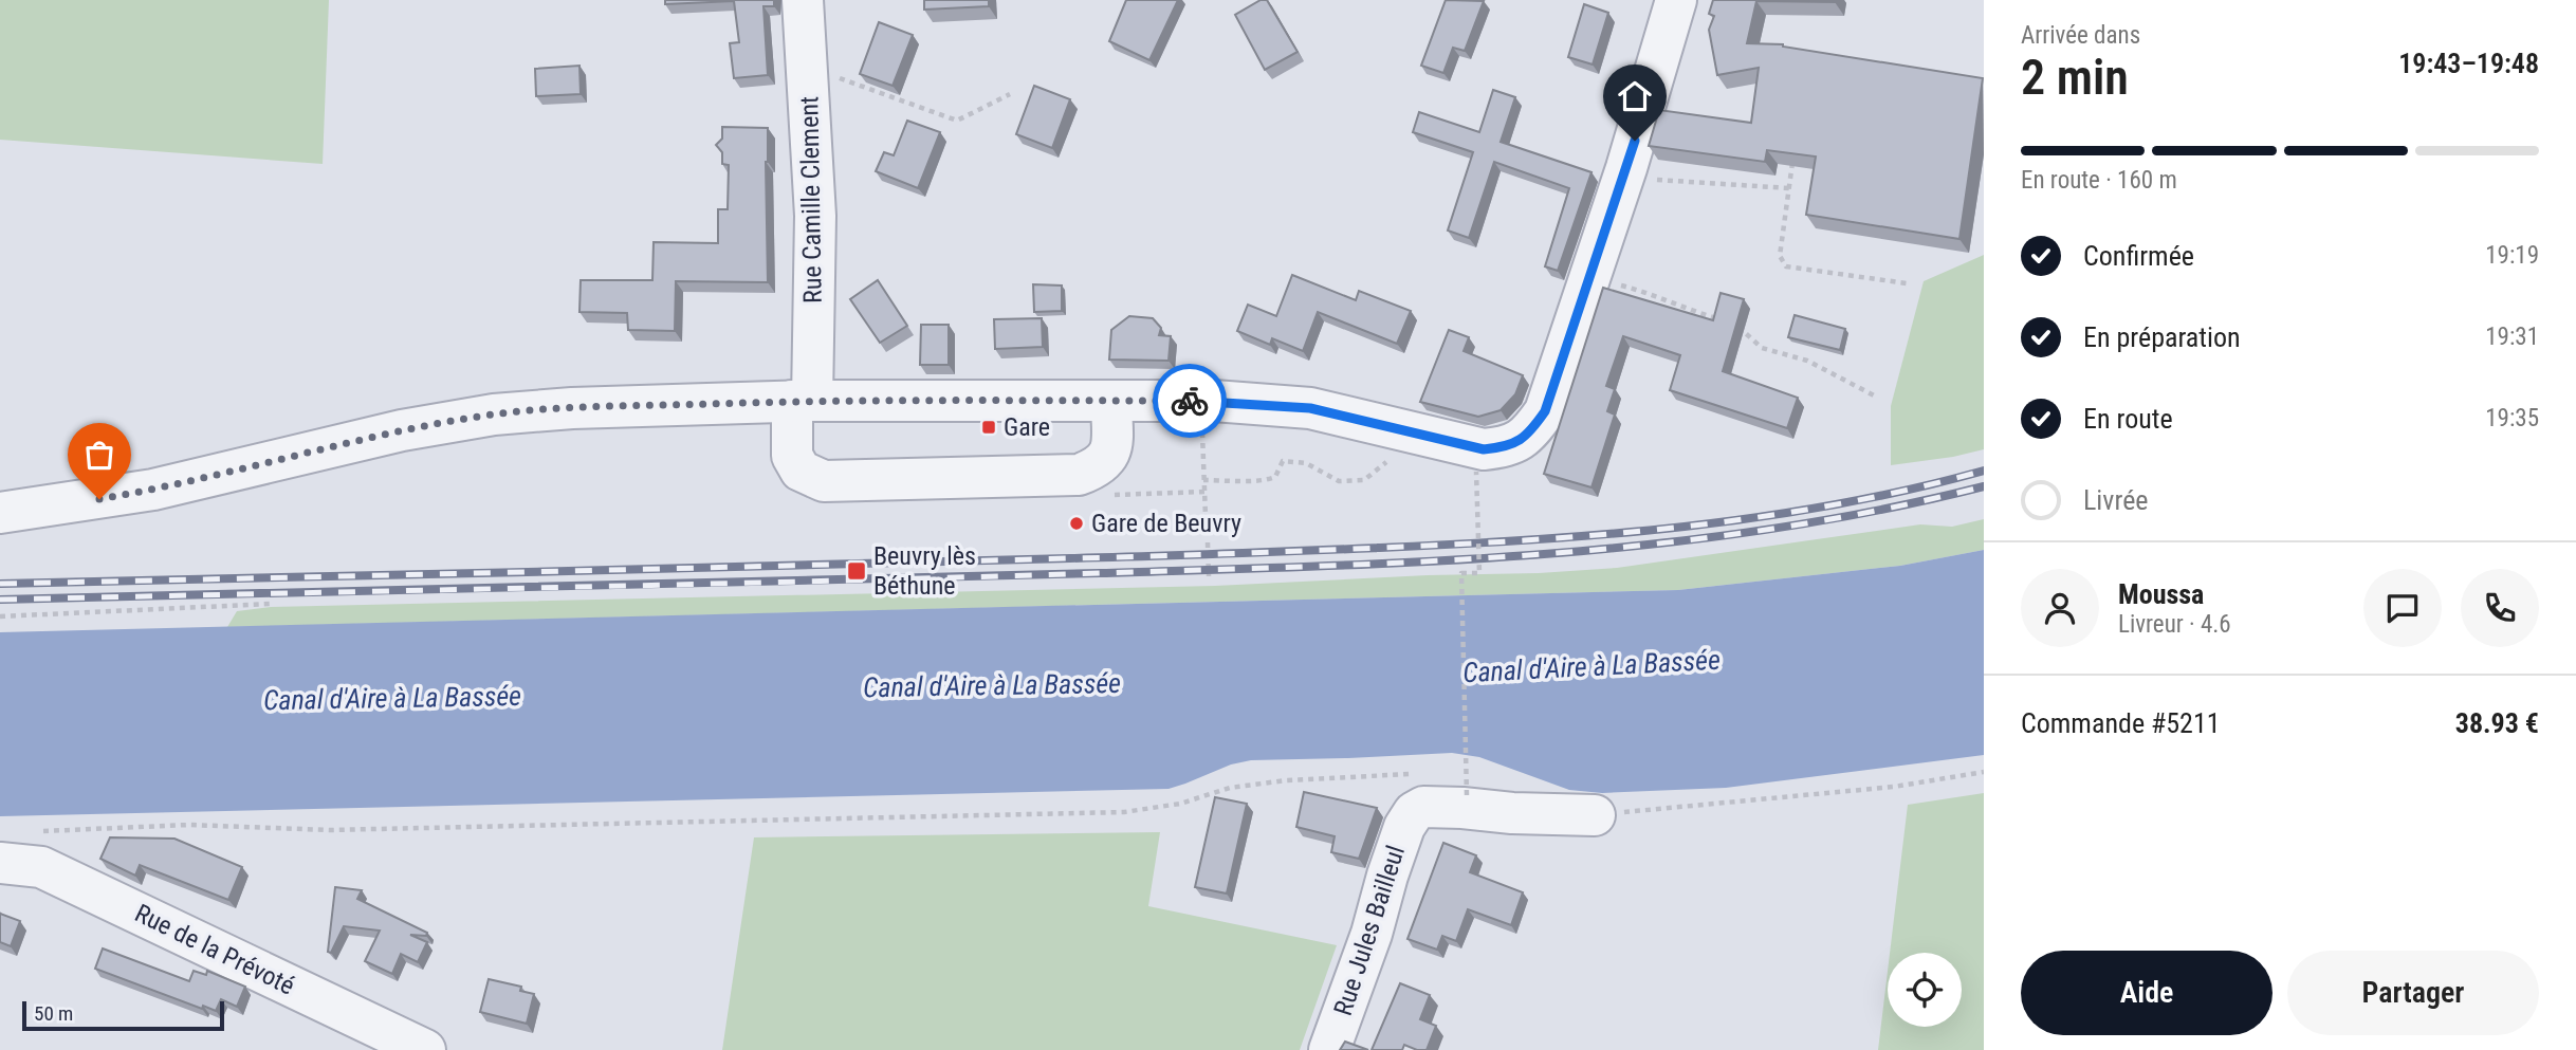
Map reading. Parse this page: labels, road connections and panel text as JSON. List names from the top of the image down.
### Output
{
  "streets": {
    "street": ["Rue Camille Clement", "Rue Jules Bailleul", "Rue de la Prévoté"]
  },
  "water": ["Canal d'Aire à La Bassée"],
  "places": {
    "transit": ["Gare", "Beuvry lès Béthune"],
    "other": ["Gare de Beuvry"]
  },
  "scale_bar": "50 m",
  "page": {
    "heading": ["2 min", "Arrivée dans", "19:43–19:48"],
    "panel": [
      "Moussa",
      "Livreur · 4.6",
      "Commande #5211",
      "38.93 €"
    ],
    "bar": "En route · 160 m",
    "list": [
      ["Confirmée", "19:19"],
      ["En préparation", "19:31"],
      ["En route", "19:35"],
      "Livrée"
    ],
    "buttons": ["Aide", "Partager"],
    "scale": "50 m"
  }
}
